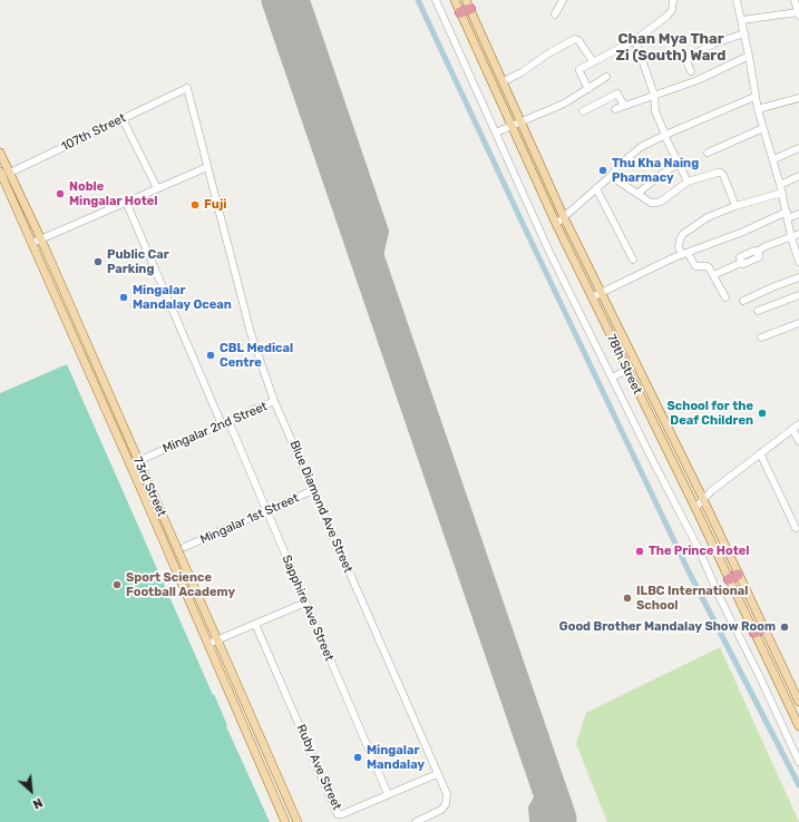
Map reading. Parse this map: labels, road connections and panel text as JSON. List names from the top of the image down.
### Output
{
  "streets": {
    "main road": ["107th Street", "78th Street", "73rd Street"],
    "street": [
      "Mingalar 2nd Street",
      "Blue Diamond Ave Street",
      "Mingalar 1st Street",
      "Sapphire Ave Street",
      "Ruby Ave Street"
    ]
  },
  "crossings": [
    ["107th Street", "73rd Street"],
    ["107th Street", "Blue Diamond Ave Street"],
    ["Mingalar 2nd Street", "73rd Street"],
    ["Mingalar 2nd Street", "Blue Diamond Ave Street"],
    ["Mingalar 2nd Street", "Sapphire Ave Street"],
    ["Blue Diamond Ave Street", "Mingalar 1st Street"],
    ["Blue Diamond Ave Street", "Ruby Ave Street"],
    ["Mingalar 1st Street", "Sapphire Ave Street"],
    ["Sapphire Ave Street", "Ruby Ave Street"]
  ],
  "districts": ["Chan Mya Thar Zi (South) Ward"],
  "places": [
    "Thu Kha Naing Pharmacy",
    "Noble Mingalar Hotel",
    "Fuji",
    "Public Car Parking",
    "Mingalar Mandalay Ocean",
    "CBL Medical Centre",
    "School for the Deaf Children",
    "The Prince Hotel",
    "Sport Science Football Academy",
    "ILBC International School",
    "Good Brother Mandalay Show Room",
    "Mingalar Mandalay"
  ],
  "north": "bottom right"
}
